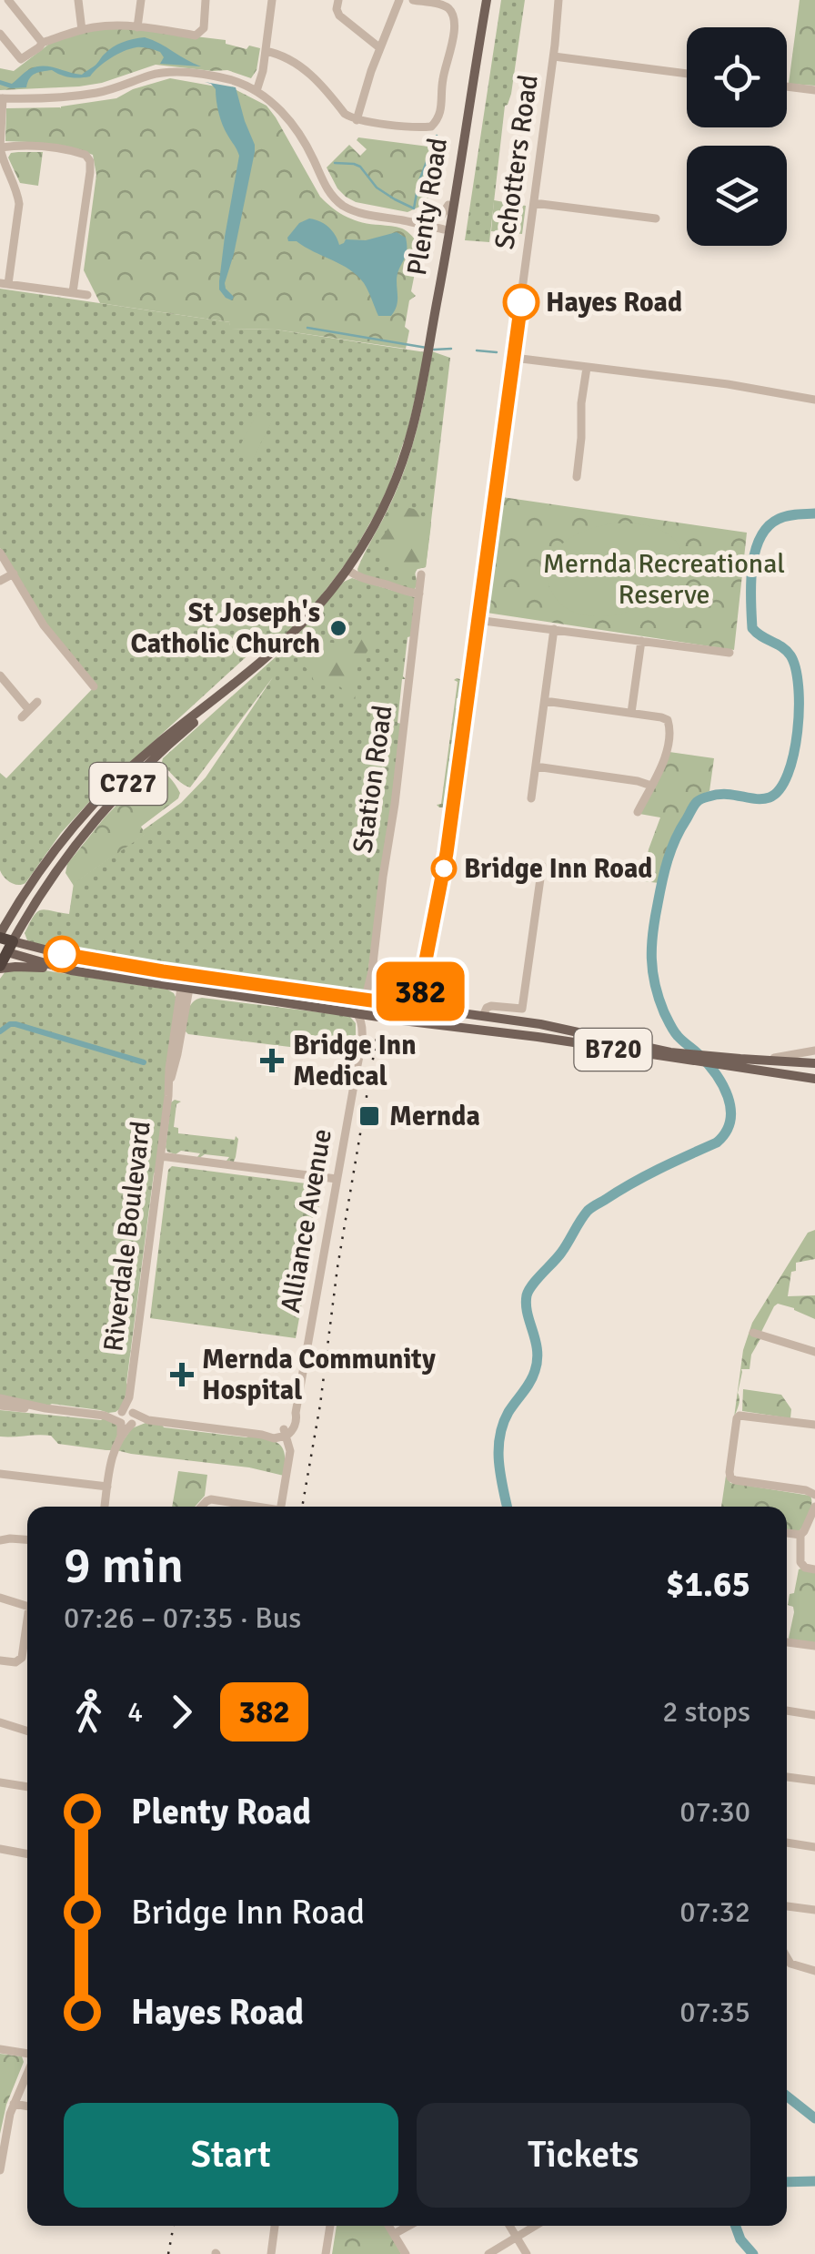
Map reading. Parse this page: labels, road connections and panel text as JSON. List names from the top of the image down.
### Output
{
  "streets": {
    "highway": ["Plenty Road"],
    "main road": [
      "Schotters Road",
      "C727",
      "B720",
      "Riverdale Boulevard"
    ],
    "street": ["Station Road", "Alliance Avenue"]
  },
  "crossings": [
    ["Schotters Road", "B720"]
  ],
  "parks": ["Mernda Recreational Reserve"],
  "places": {
    "other": ["Hayes Road", "St Joseph's Catholic Church", "Bridge Inn Road"],
    "health": ["Bridge Inn Medical", "Mernda Community Hospital"],
    "transit": ["Mernda"]
  },
  "lines": ["bus line 382"],
  "page": {
    "on_map": "382",
    "heading": ["9 min", "07:26 – 07:35 · Bus", "$1.65"],
    "legs": ["4", "382", "2 stops"],
    "list": [
      {
        "name": "Plenty Road",
        "value": "07:30"
      },
      {
        "name": "Bridge Inn Road",
        "value": "07:32"
      },
      {
        "name": "Hayes Road",
        "value": "07:35"
      }
    ],
    "buttons": ["Start", "Tickets"]
  }
}
